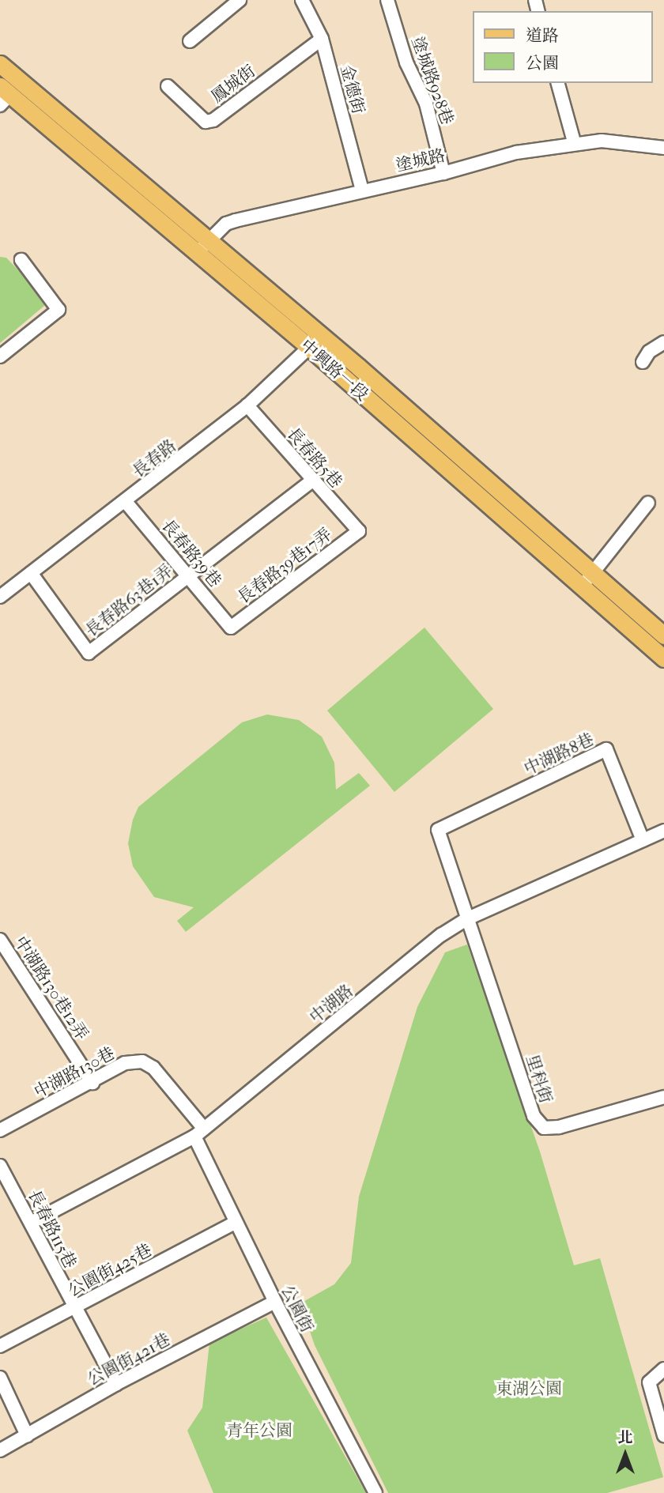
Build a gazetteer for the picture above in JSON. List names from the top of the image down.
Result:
{
  "streets": {
    "main road": ["中興路一段"],
    "street": [
      "塗城路928巷",
      "鳳城街",
      "金德街",
      "塗城路",
      "長春路5巷",
      "長春路",
      "長春路39巷",
      "長春路39巷17弄",
      "長春路63巷1弄",
      "中湖路8巷",
      "中湖路130巷12弄",
      "中湖路",
      "中湖路130巷",
      "里科街",
      "長春路115巷",
      "公園街425巷",
      "公園街",
      "公園街421巷"
    ]
  },
  "crossings": [
    ["塗城路928巷", "塗城路"],
    ["鳳城街", "金德街"],
    ["金德街", "塗城路"],
    ["塗城路", "中興路一段"],
    ["中興路一段", "長春路"],
    ["長春路5巷", "長春路"],
    ["長春路5巷", "長春路39巷17弄"],
    ["長春路5巷", "長春路63巷1弄"],
    ["長春路", "長春路39巷"],
    ["長春路", "長春路63巷1弄"],
    ["長春路39巷", "長春路39巷17弄"],
    ["長春路39巷", "長春路63巷1弄"],
    ["中湖路8巷", "中湖路"],
    ["中湖路8巷", "里科街"],
    ["中湖路130巷12弄", "中湖路130巷"],
    ["中湖路", "中湖路130巷"],
    ["中湖路", "里科街"],
    ["中湖路", "長春路115巷"],
    ["中湖路", "公園街"],
    ["中湖路130巷", "公園街"],
    ["長春路115巷", "公園街425巷"],
    ["長春路115巷", "公園街421巷"],
    ["公園街425巷", "公園街"],
    ["公園街", "公園街421巷"]
  ],
  "parks": ["東湖公園", "青年公園"],
  "legend": ["道路", "公園"],
  "north": "top"
}
